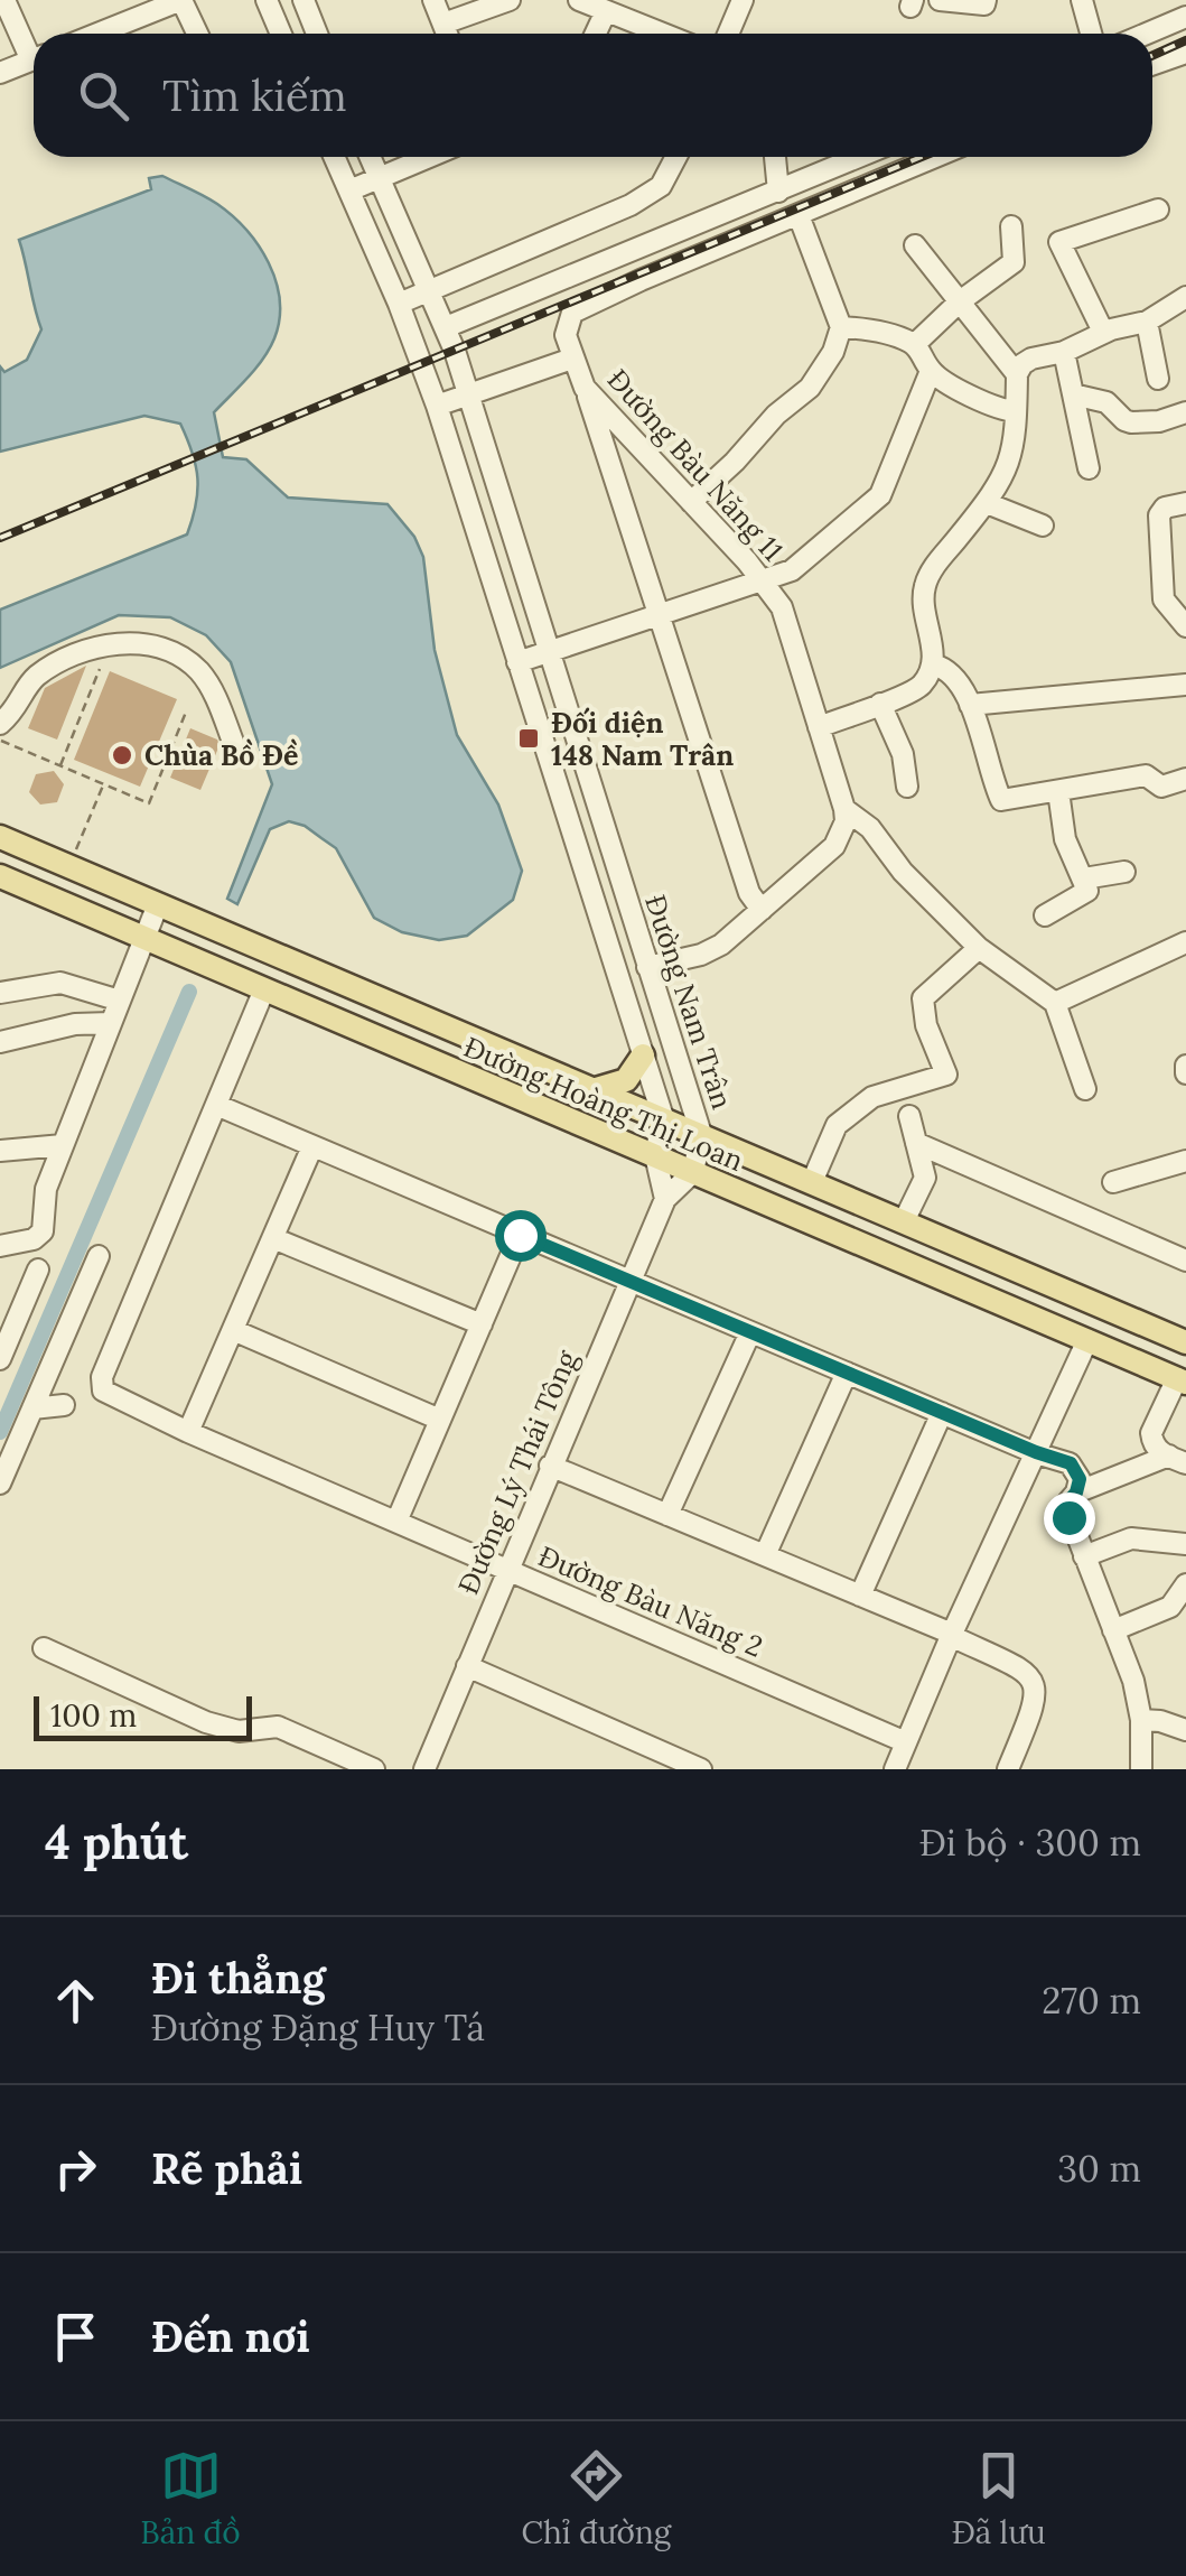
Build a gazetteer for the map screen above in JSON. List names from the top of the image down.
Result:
{
  "streets": {
    "main road": ["Đường Hoàng Thị Loan"],
    "street": [
      "Đường Bàu Năng 11",
      "Đường Nam Trân",
      "Đường Lý Thái Tông",
      "Đường Bàu Năng 2"
    ]
  },
  "crossings": [
    ["Đường Bàu Năng 11", "Đường Nam Trân"],
    ["Đường Nam Trân", "Đường Hoàng Thị Loan"],
    ["Đường Lý Thái Tông", "Đường Bàu Năng 2"]
  ],
  "places": {
    "transit": ["Đối diện 148 Nam Trân"],
    "other": ["Chùa Bồ Đề"]
  },
  "scale_bar": "100 m",
  "page": {
    "search": "Tìm kiếm",
    "scale": "100 m",
    "heading": ["4 phút", "Đi bộ · 300 m"],
    "list": [
      ["Đi thẳng", "Đường Đặng Huy Tá", "270 m"],
      ["Rẽ phải", "30 m"],
      "Đến nơi"
    ],
    "nav": ["Bản đồ", "Chỉ đường", "Đã lưu"]
  }
}
